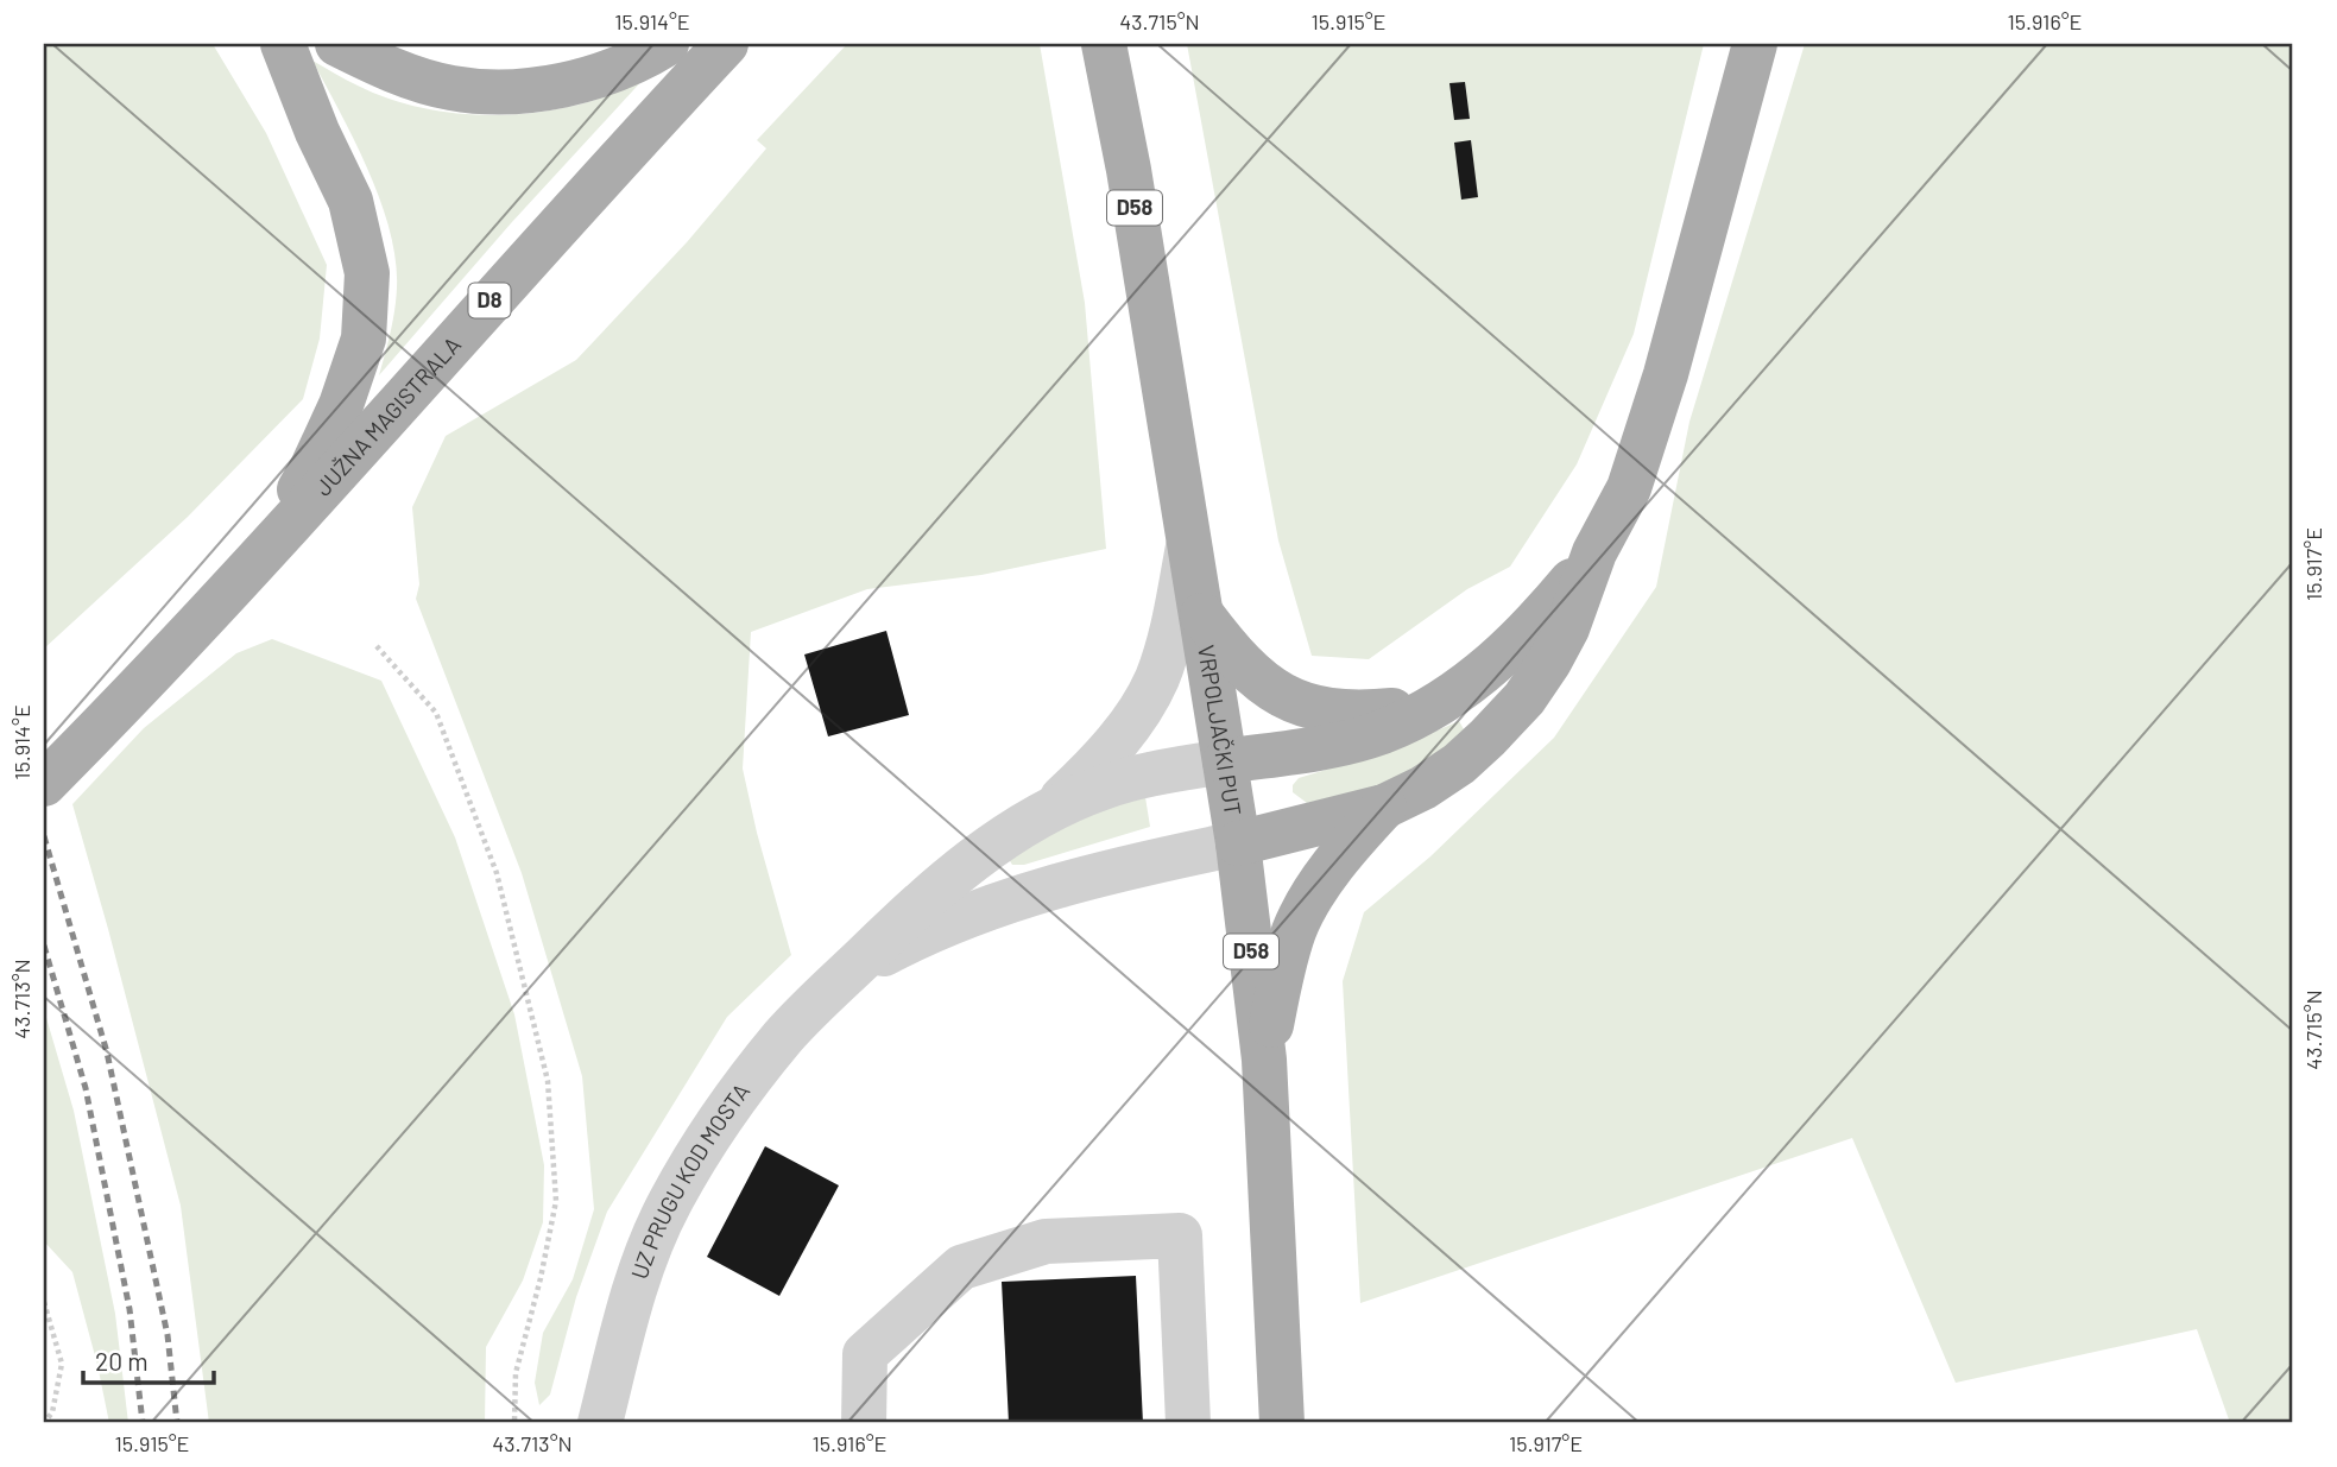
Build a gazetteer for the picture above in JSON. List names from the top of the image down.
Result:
{
  "streets": {
    "main road": [
      "D58",
      "D8",
      "JUŽNA MAGISTRALA",
      "VRPOLJAČKI PUT"
    ],
    "street": ["UZ PRUGU KOD MOSTA"]
  },
  "scale_bar": "20 m",
  "coordinates": [
    "15.914°E",
    "43.715°N",
    "15.915°E",
    "15.916°E",
    "15.917°E",
    "43.713°N"
  ]
}
